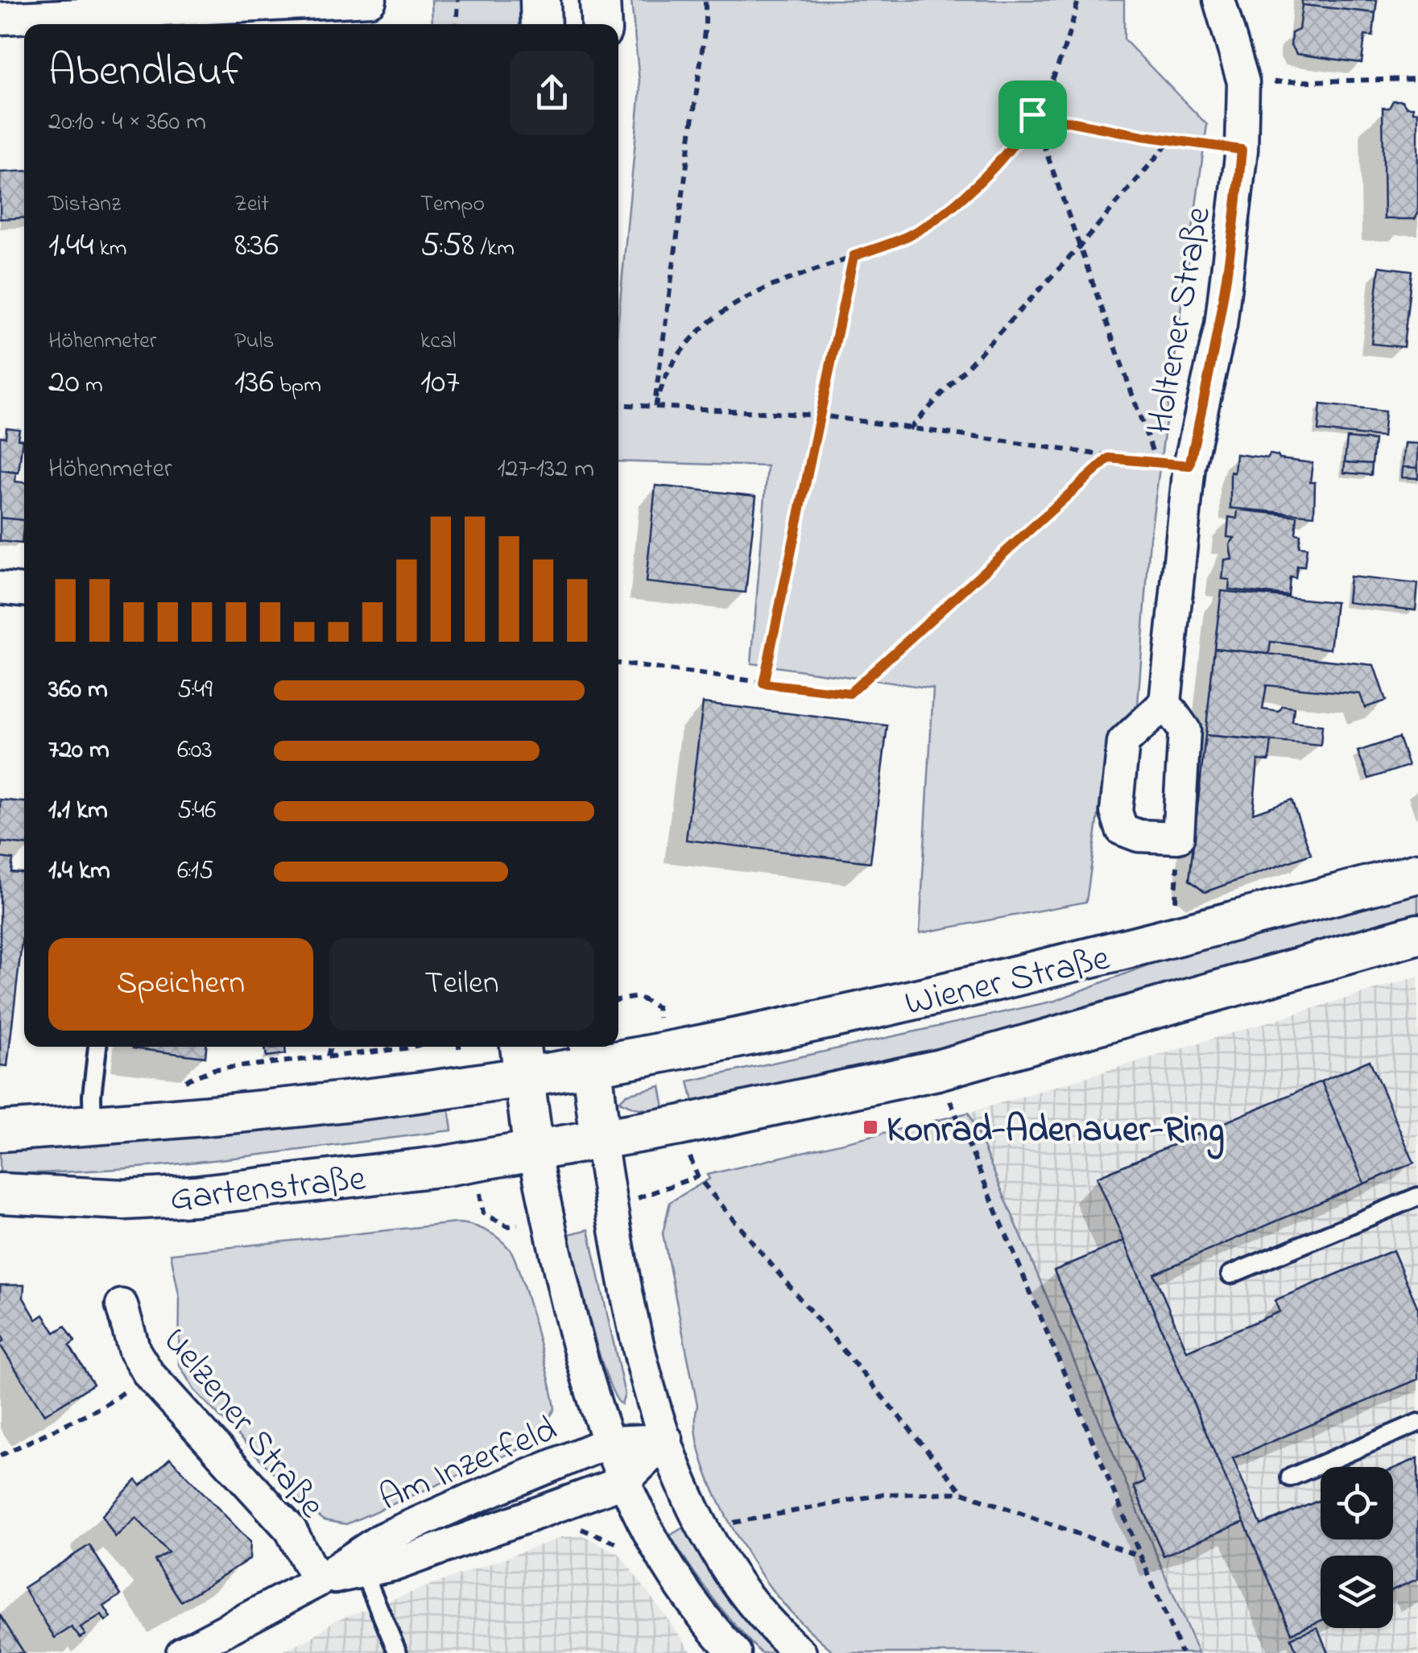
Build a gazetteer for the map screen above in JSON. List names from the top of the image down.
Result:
{
  "streets": {
    "street": [
      "Holtener Straße",
      "Wiener Straße",
      "Gartenstraße",
      "Uelzener Straße",
      "Am Inzerfeld"
    ]
  },
  "crossings": [
    ["Wiener Straße", "Gartenstraße"],
    ["Uelzener Straße", "Am Inzerfeld"]
  ],
  "places": {
    "transit": ["Konrad-Adenauer-Ring"]
  },
  "page": {
    "heading": ["Abendlauf", "20:10 · 4 × 360 m"],
    "stats": [
      ["Distanz", "1.44 km"],
      ["Zeit", "8:36"],
      ["Tempo", "5:58 /km"],
      ["Höhenmeter", "20 m"],
      ["Puls", "136 bpm"],
      ["kcal", "107"]
    ],
    "chart": ["Höhenmeter", "127–132 m"],
    "list": [
      {
        "name": "360 m",
        "note": "5:49"
      },
      {
        "name": "720 m",
        "note": "6:03"
      },
      {
        "name": "1.1 km",
        "note": "5:46"
      },
      {
        "name": "1.4 km",
        "note": "6:15"
      }
    ],
    "buttons": ["Speichern", "Teilen"]
  }
}
